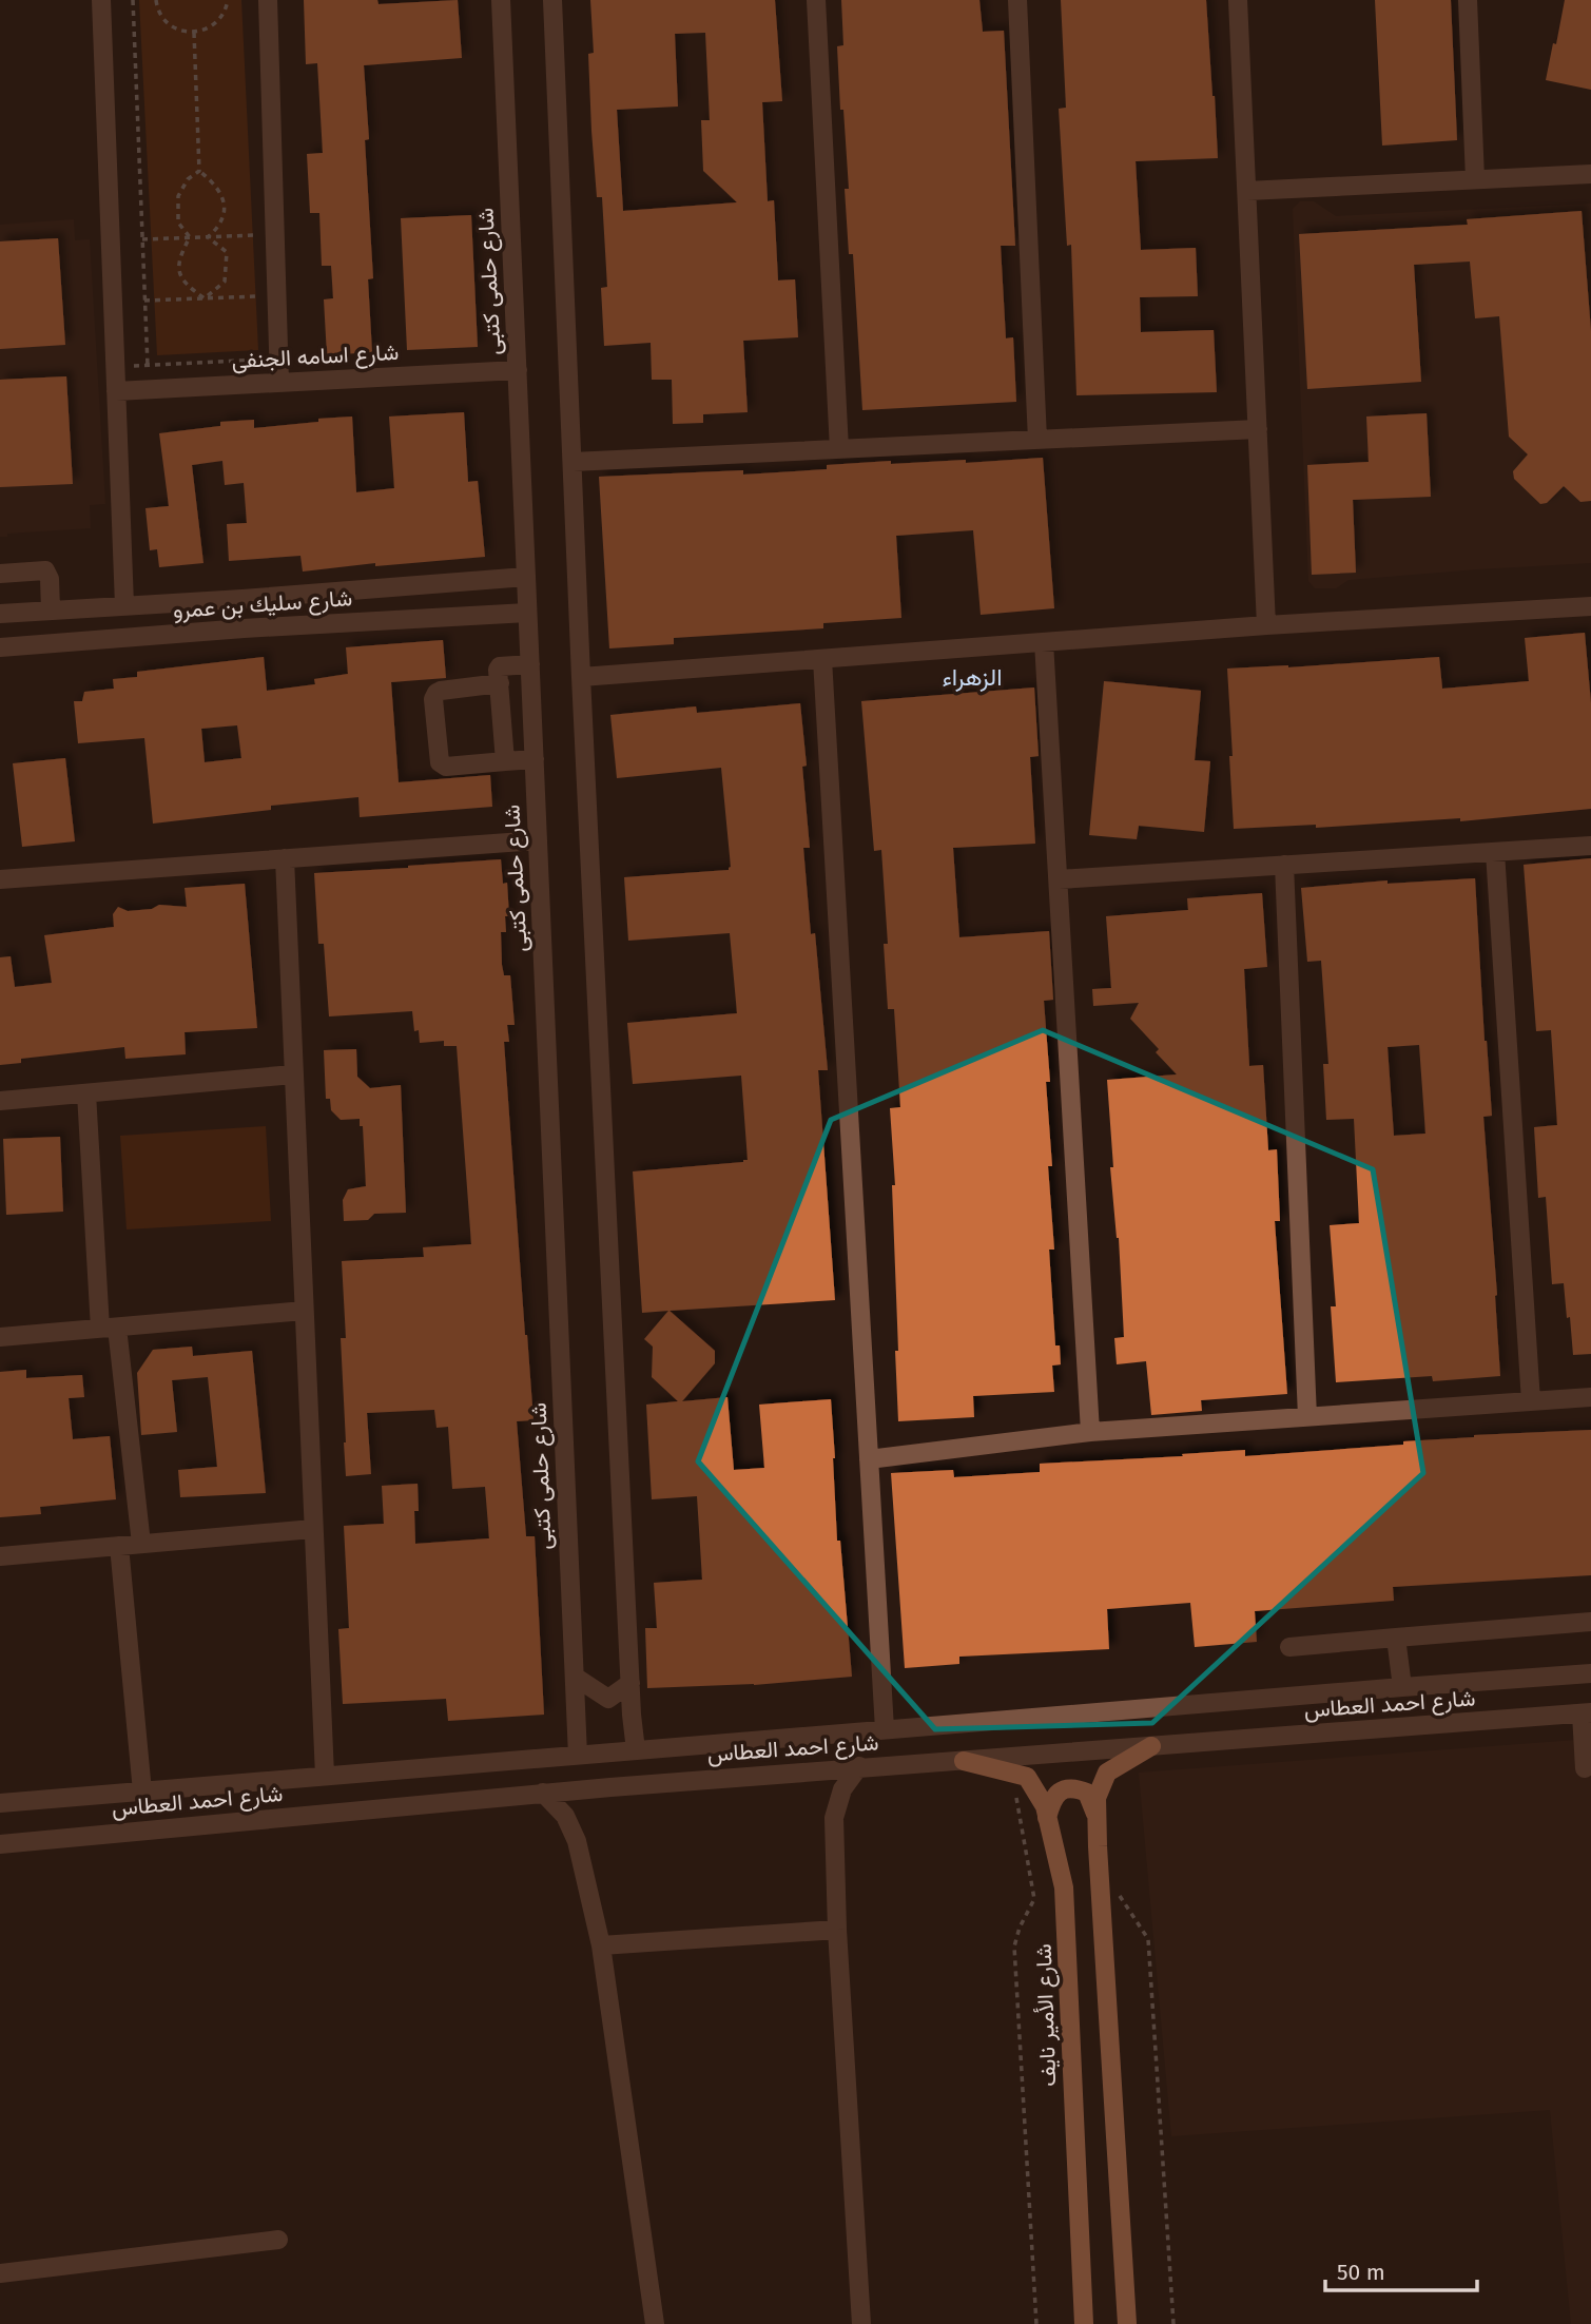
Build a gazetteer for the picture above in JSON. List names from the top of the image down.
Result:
{
  "streets": {
    "main road": ["شارع الأمير نايف"],
    "street": [
      "شارع حلمى كتبى",
      "شارع اسامه الجنفى",
      "شارع سليك بن عمرو",
      "شارع احمد العطاس"
    ]
  },
  "crossings": [
    ["شارع حلمى كتبى", "شارع اسامه الجنفى"],
    ["شارع حلمى كتبى", "شارع سليك بن عمرو"],
    ["شارع حلمى كتبى", "شارع احمد العطاس"],
    ["شارع احمد العطاس", "شارع الأمير نايف"]
  ],
  "districts": ["الزهراء"],
  "scale_bar": "50 m"
}
